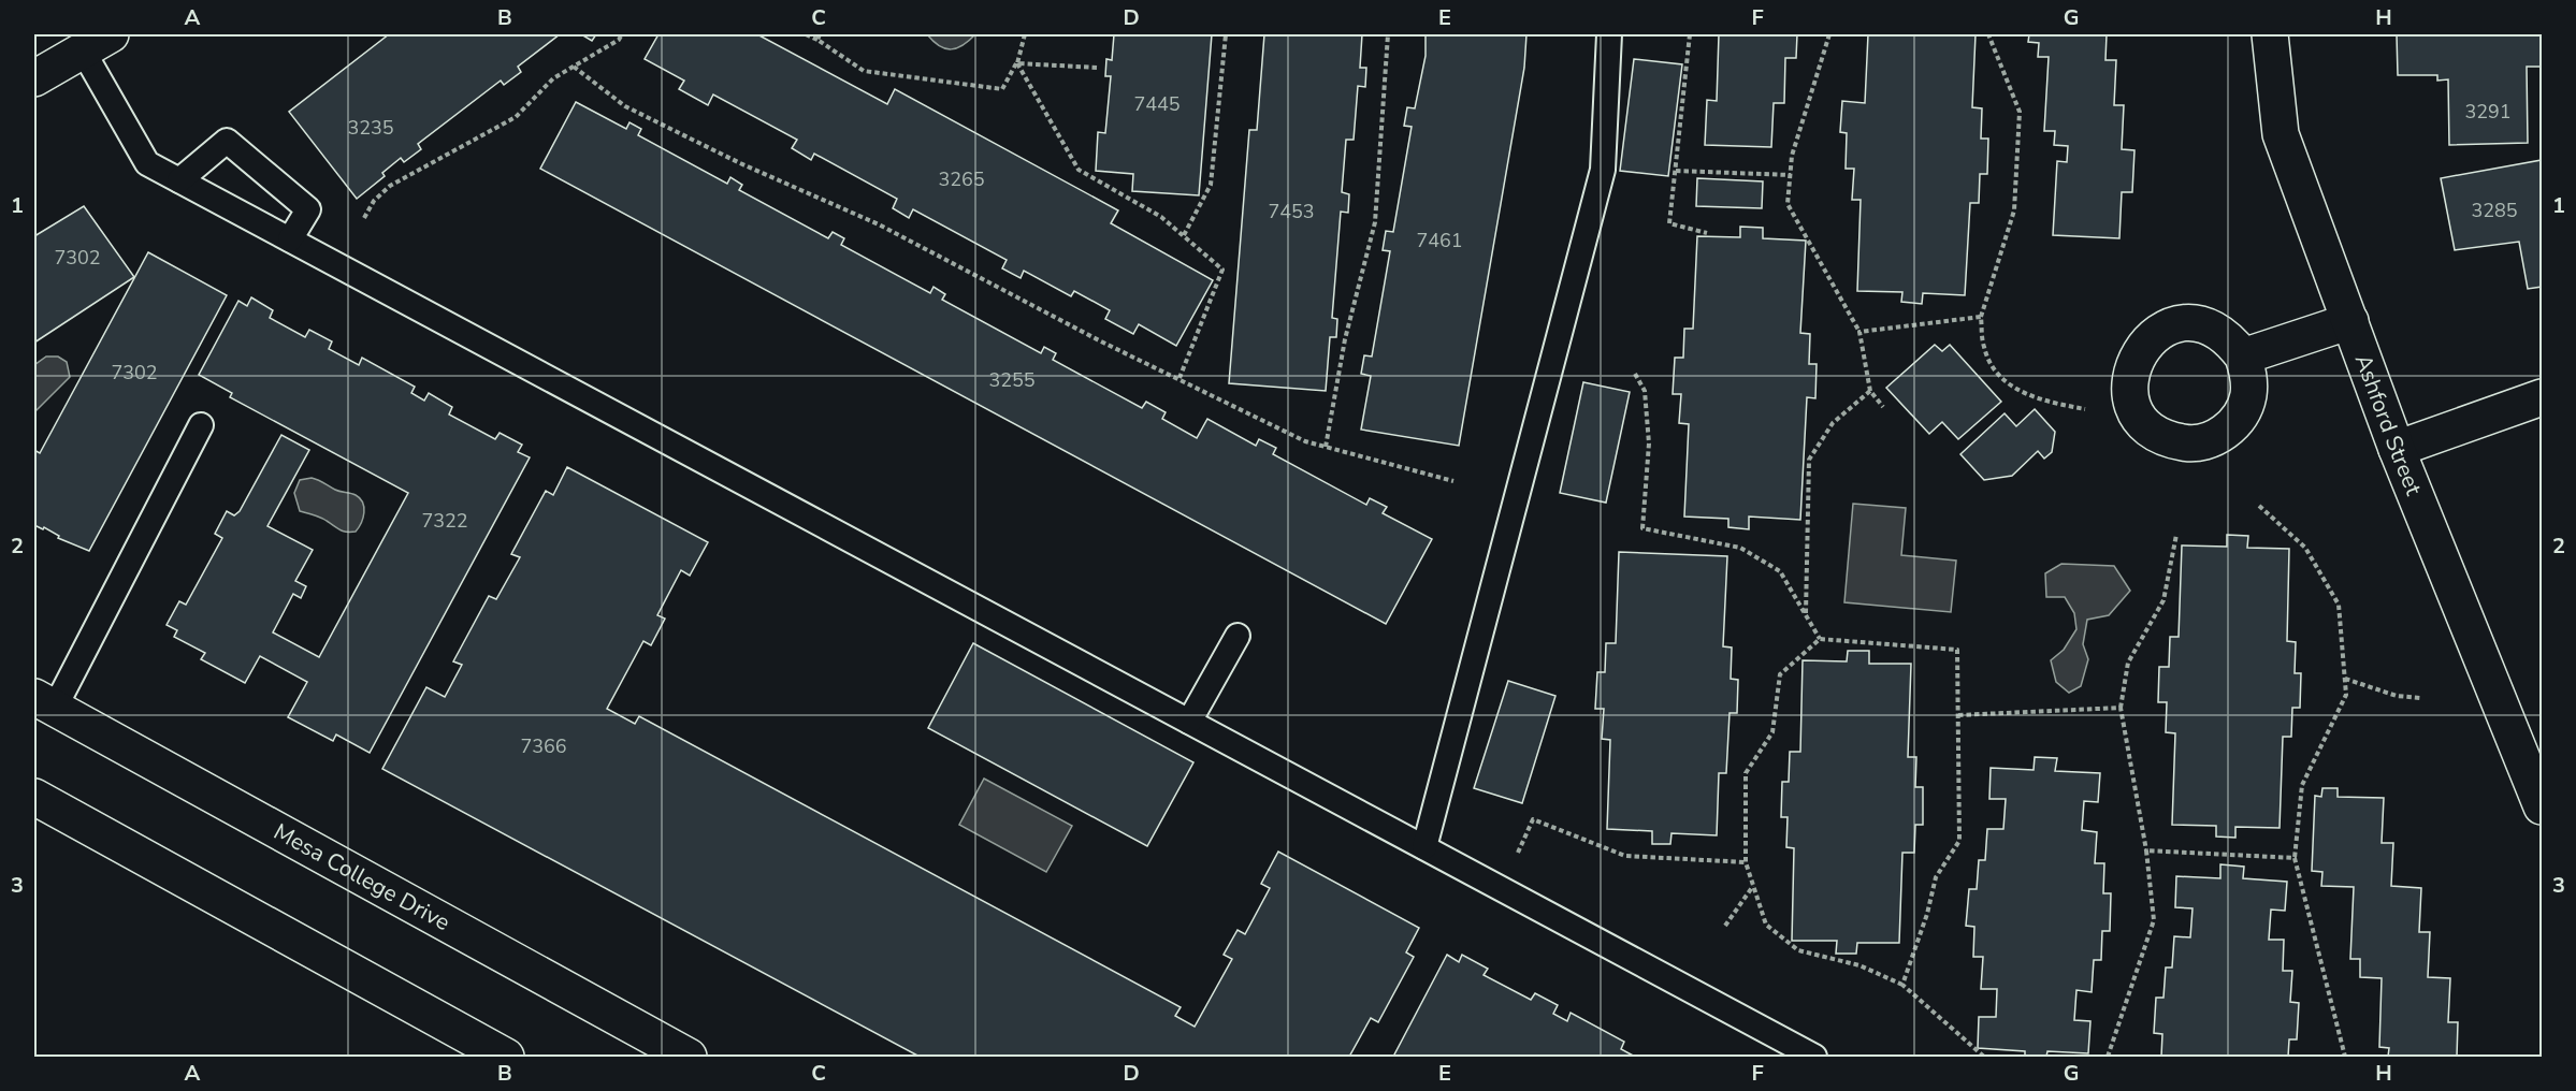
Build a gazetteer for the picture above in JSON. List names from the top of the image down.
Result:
{
  "streets": {
    "street": ["Ashford Street", "Mesa College Drive"]
  },
  "house_numbers": [
    "7445",
    "3291",
    "3235",
    "3265",
    "3285",
    "7453",
    "7461",
    "7302",
    "7302",
    "3255",
    "7322",
    "7366"
  ],
  "grid": {
    "columns": [
      "A",
      "B",
      "C",
      "D",
      "E",
      "F",
      "G",
      "H"
    ],
    "rows": ["1", "2", "3"]
  }
}
